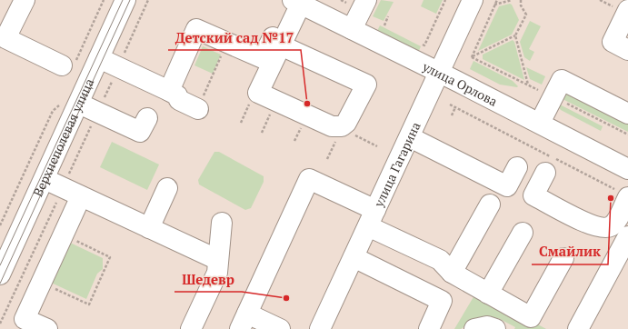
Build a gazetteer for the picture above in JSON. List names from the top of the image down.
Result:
{
  "streets": {
    "street": ["улица Орлова", "Верхнеполевая улица", "улица Гагарина"]
  },
  "crossings": [
    ["улица Орлова", "улица Гагарина"]
  ],
  "places": ["Детский сад №17", "Смайлик", "Шедевр"]
}
